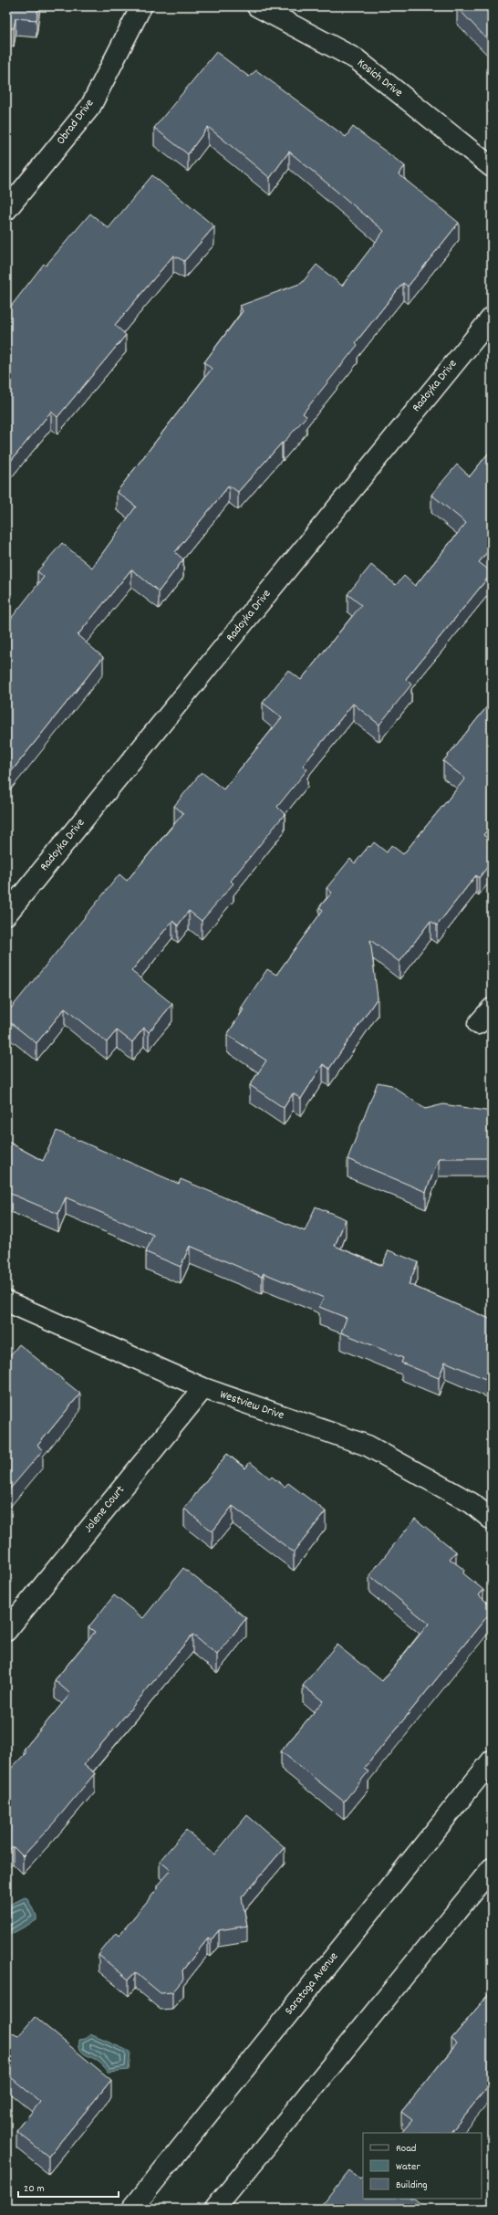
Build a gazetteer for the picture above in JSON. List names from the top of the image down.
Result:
{
  "streets": {
    "main road": [
      "Kosich Drive",
      "Obrad Drive",
      "Radoyka Drive",
      "Westview Drive",
      "Jolene Court",
      "Saratoga Avenue"
    ]
  },
  "crossings": [
    ["Westview Drive", "Jolene Court"]
  ],
  "legend": ["Road", "Water", "Building"],
  "scale_bar": "20 m"
}
